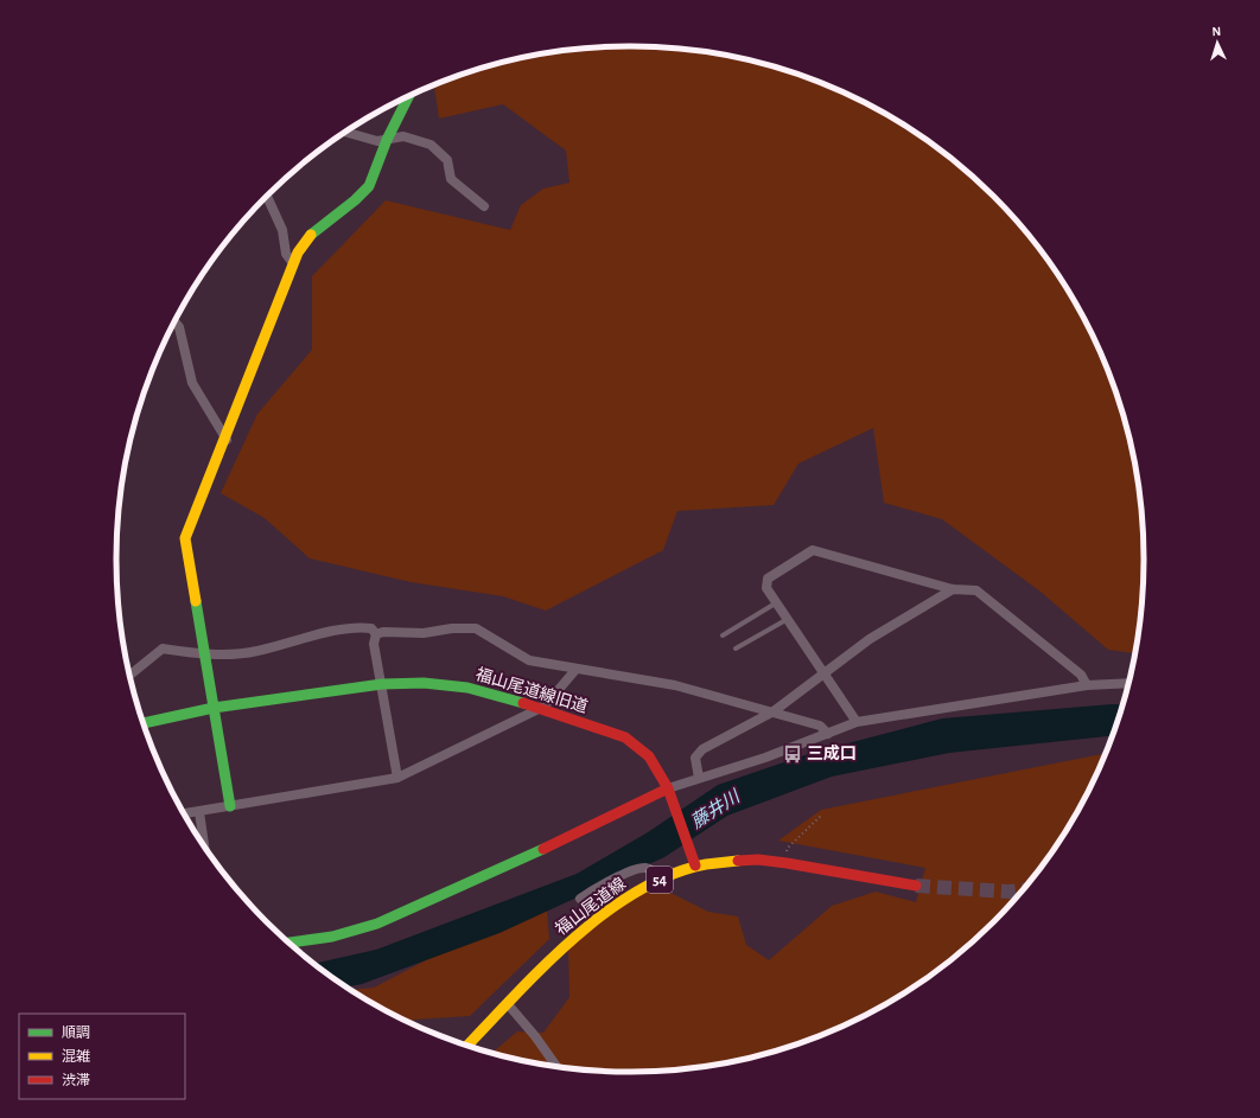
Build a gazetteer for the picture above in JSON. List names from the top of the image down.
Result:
{
  "streets": {
    "street": ["福山尾道線旧道", "54", "福山尾道線"]
  },
  "crossings": [
    ["福山尾道線旧道", "福山尾道線"]
  ],
  "water": ["藤井川"],
  "places": {
    "bus stop": ["三成口"]
  },
  "legend": ["順調", "混雑", "渋滞"],
  "north": "top"
}
